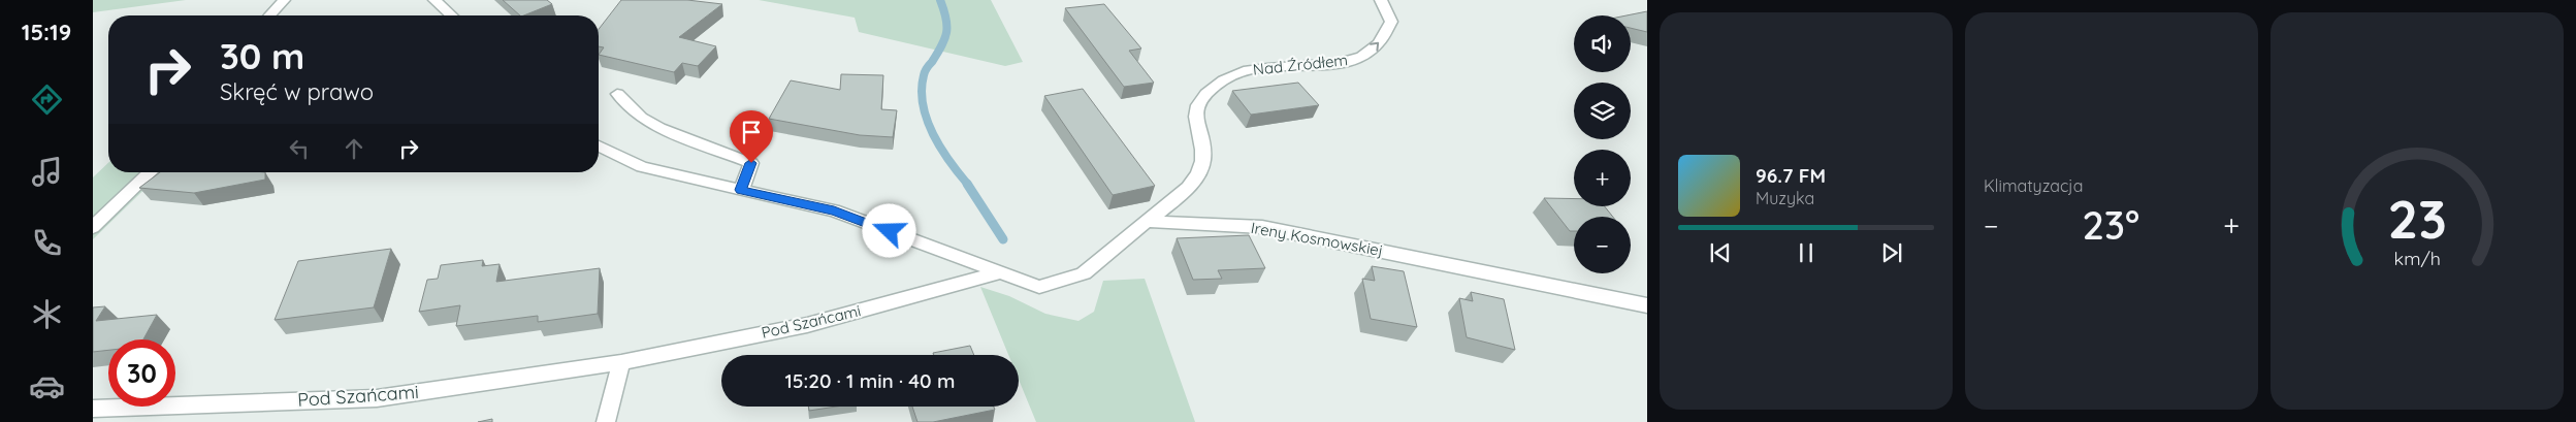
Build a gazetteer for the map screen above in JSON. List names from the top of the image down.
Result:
{
  "streets": {
    "street": ["Nad Źródłem", "Ireny Kosmowskiej", "Pod Szańcami"]
  },
  "crossings": [
    ["Nad Źródłem", "Ireny Kosmowskiej"]
  ],
  "one_way": ["Nad Źródłem"],
  "page": {
    "tabs": "15:19",
    "tile": "Klimatyzacja",
    "map_buttons": ["+", "−"],
    "turn": ["30 m", "Skręć w prawo"],
    "song": ["96.7 FM", "Muzyka"],
    "heat": ["−", "23°", "+"],
    "limit": "30",
    "trip": "15:20 · 1 min · 40 m",
    "gauge": ["23", "km/h"]
  }
}
